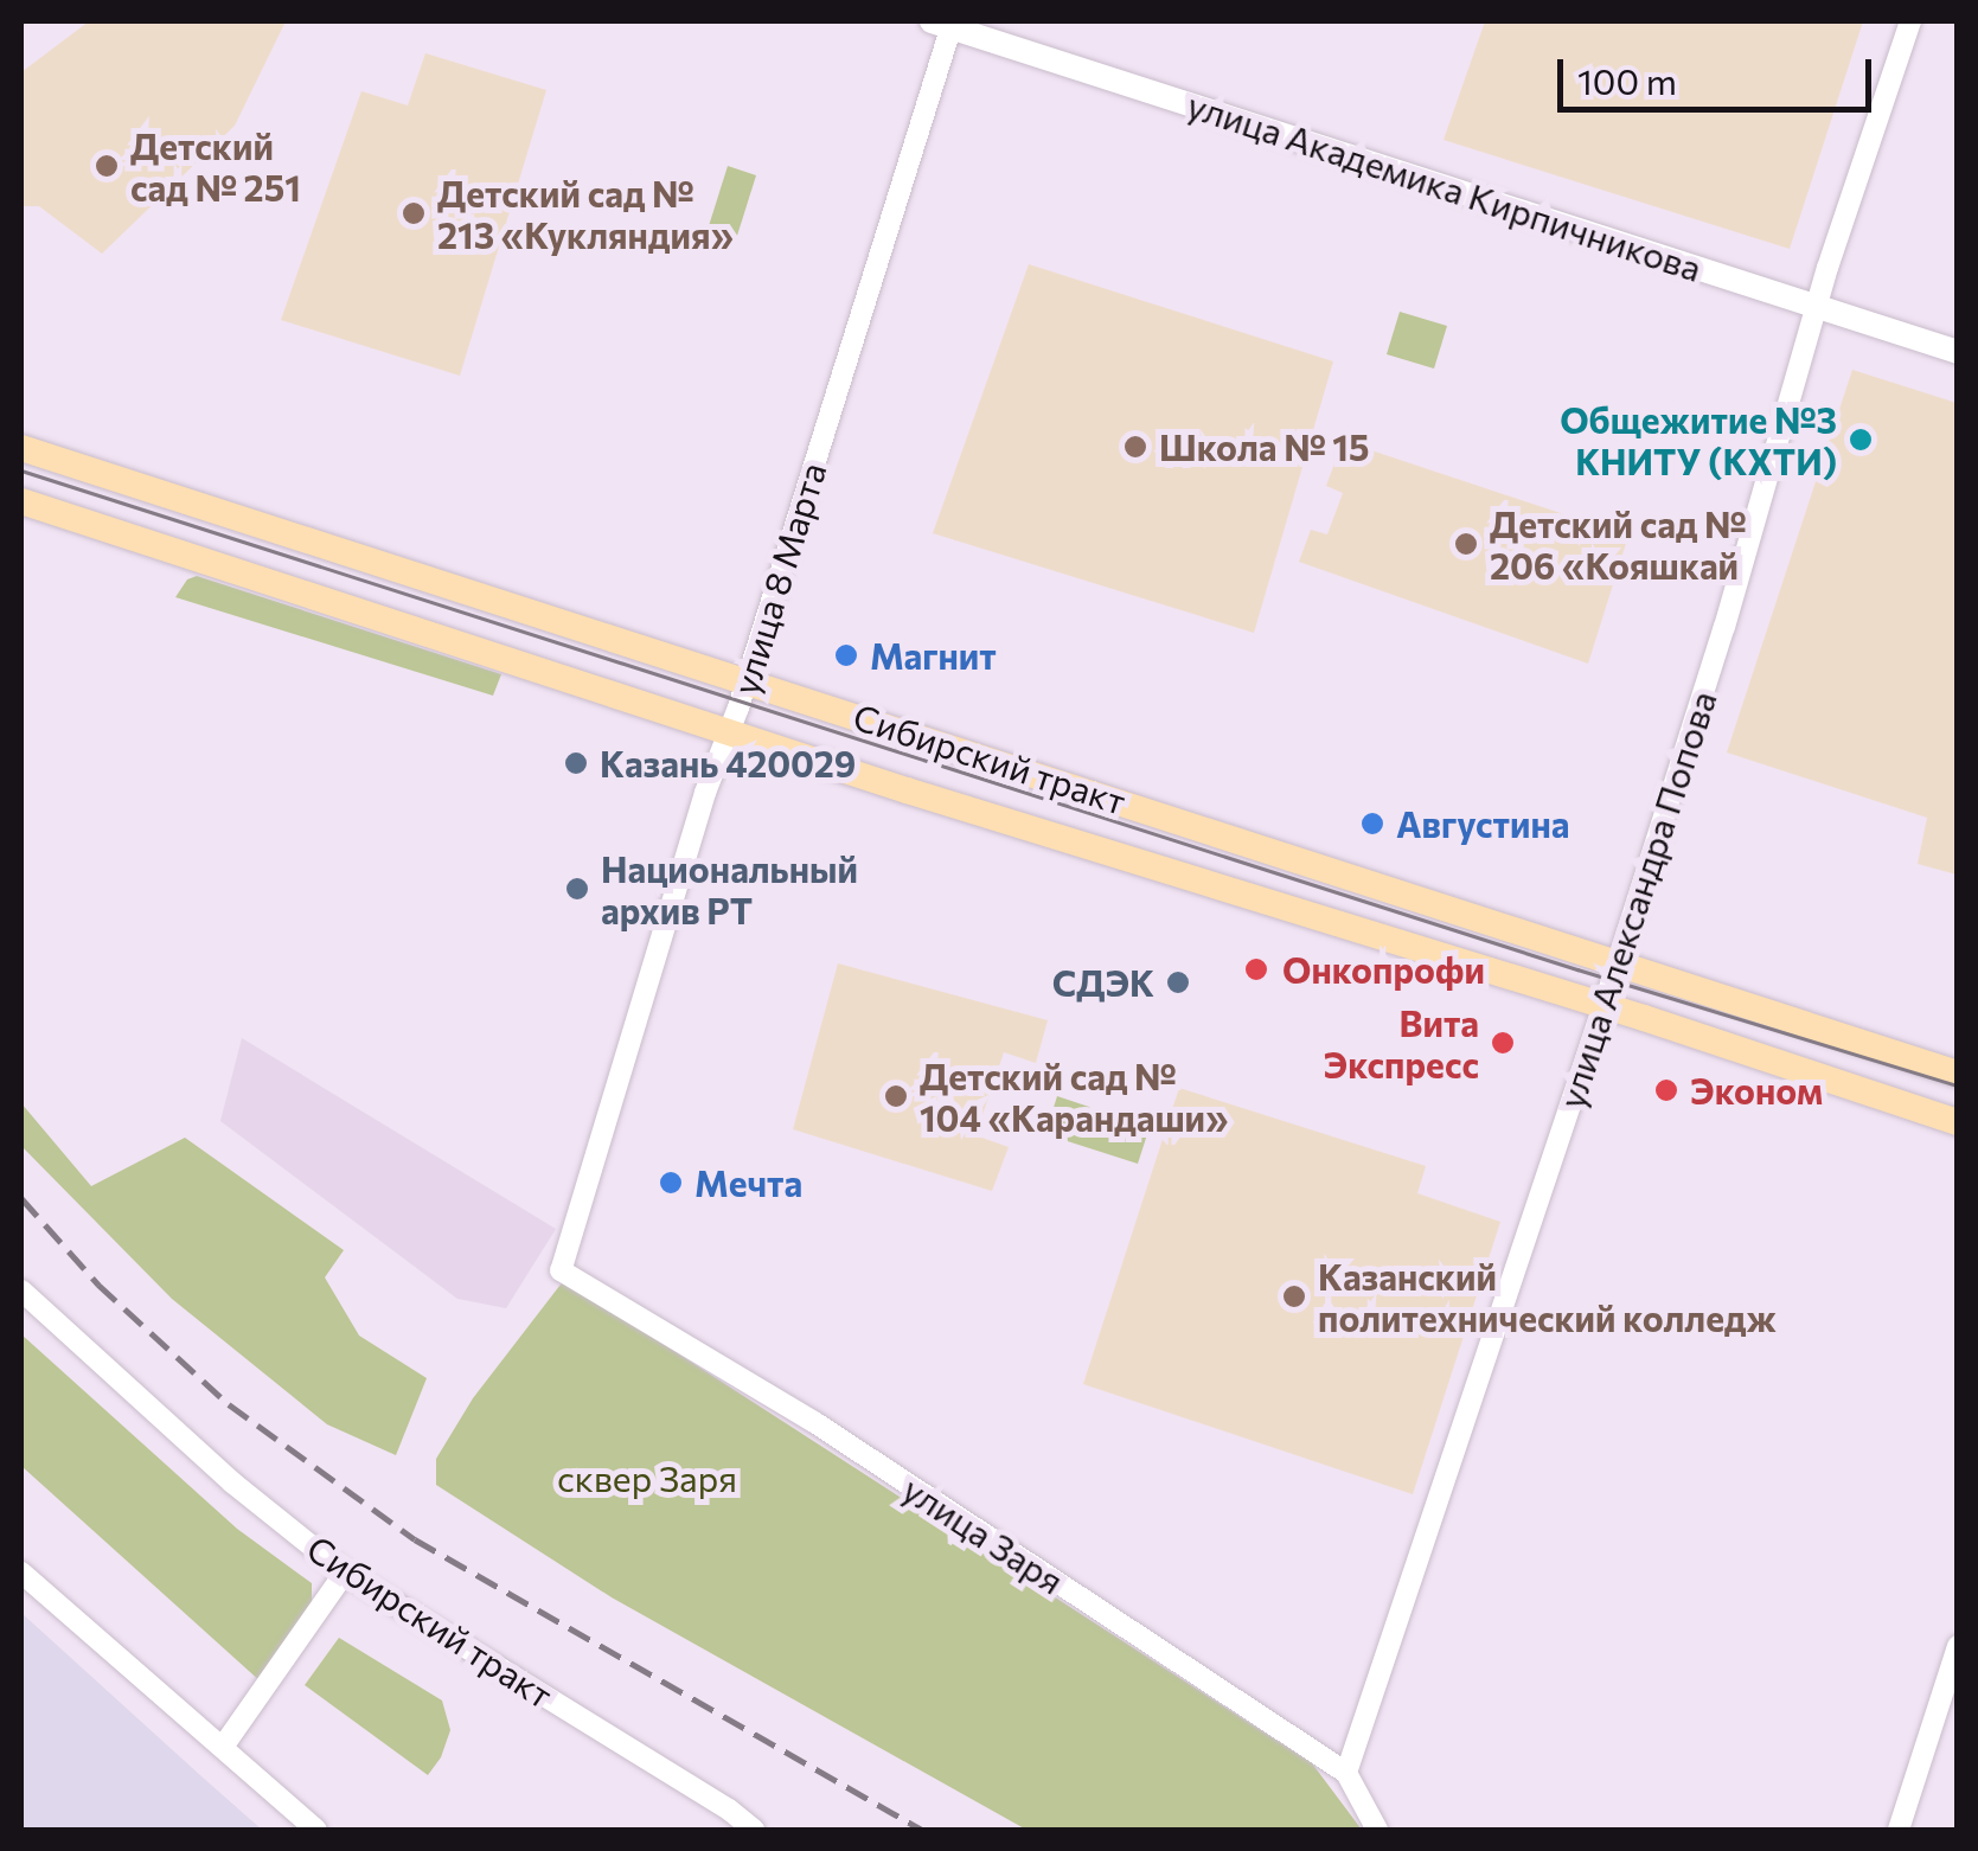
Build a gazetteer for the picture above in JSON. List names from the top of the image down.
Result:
{
  "streets": {
    "main road": ["Сибирский тракт"],
    "street": [
      "улица Академика Кирпичникова",
      "улица 8 Марта",
      "улица Александра Попова",
      "улица Заря"
    ]
  },
  "crossings": [
    ["улица Академика Кирпичникова", "улица 8 Марта"],
    ["улица Академика Кирпичникова", "улица Александра Попова"],
    ["улица 8 Марта", "Сибирский тракт"],
    ["улица 8 Марта", "улица Заря"],
    ["Сибирский тракт", "улица Александра Попова"],
    ["улица Александра Попова", "улица Заря"]
  ],
  "parks": ["сквер Заря"],
  "places": [
    "Детский сад № 251",
    "Детский сад № 213 «Кукляндия»",
    "Общежитие №3 КНИТУ (КХТИ)",
    "Школа № 15",
    "Детский сад № 206 «Кояшкай",
    "Магнит",
    "Казань 420029",
    "Августина",
    "Национальный архив РТ",
    "Онкопрофи",
    "СДЭК",
    "Вита Экспресс",
    "Эконом",
    "Детский сад № 104 «Карандаши»",
    "Мечта",
    "Казанский политехнический колледж"
  ],
  "scale_bar": "100 m"
}
